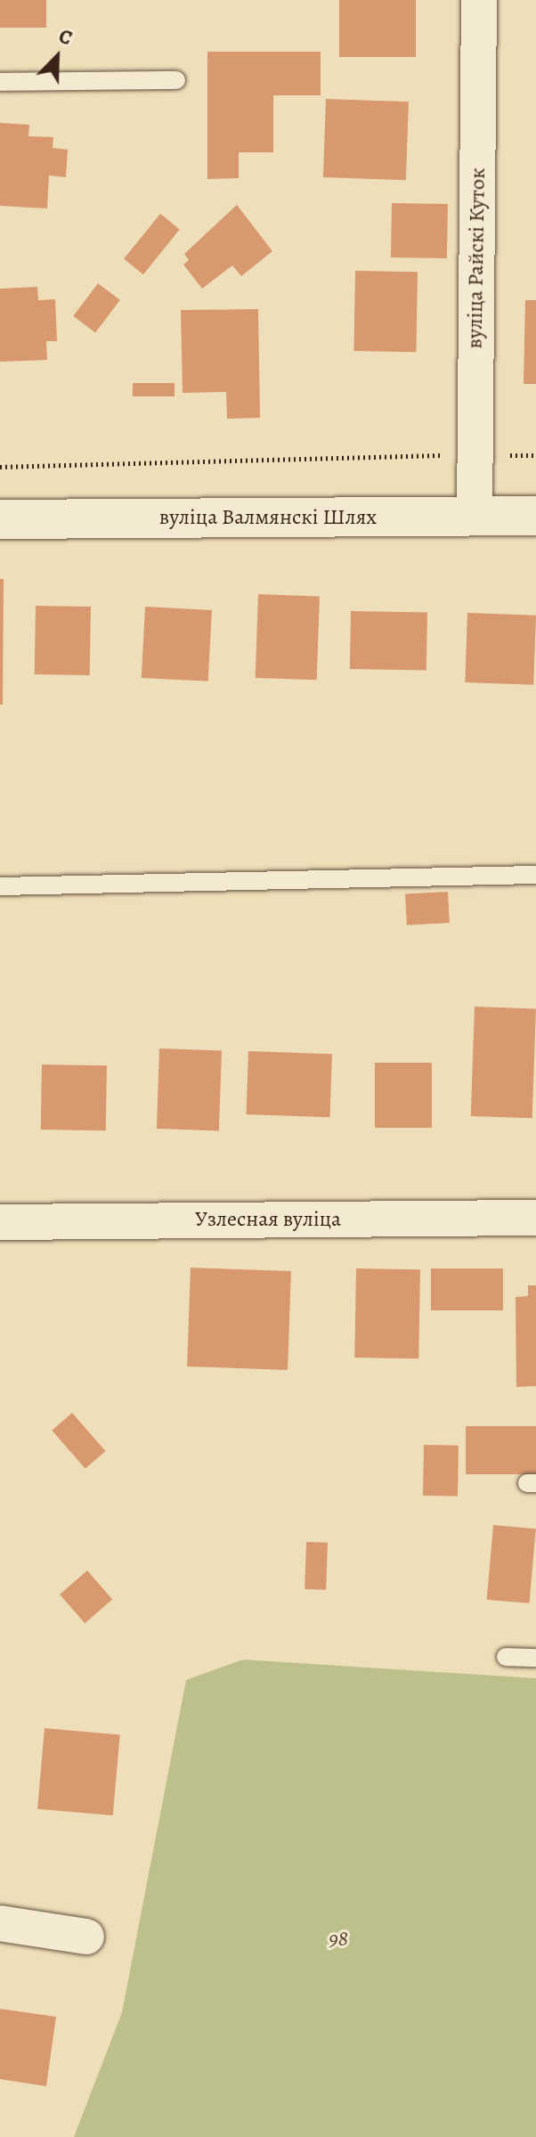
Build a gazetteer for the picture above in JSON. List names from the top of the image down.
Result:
{
  "streets": {
    "street": ["вуліца Райскі Куток", "вуліца Валмянскі Шлях", "Узлесная вуліца"]
  },
  "crossings": [
    ["вуліца Райскі Куток", "вуліца Валмянскі Шлях"]
  ],
  "parks": ["98"],
  "north": "top right"
}
